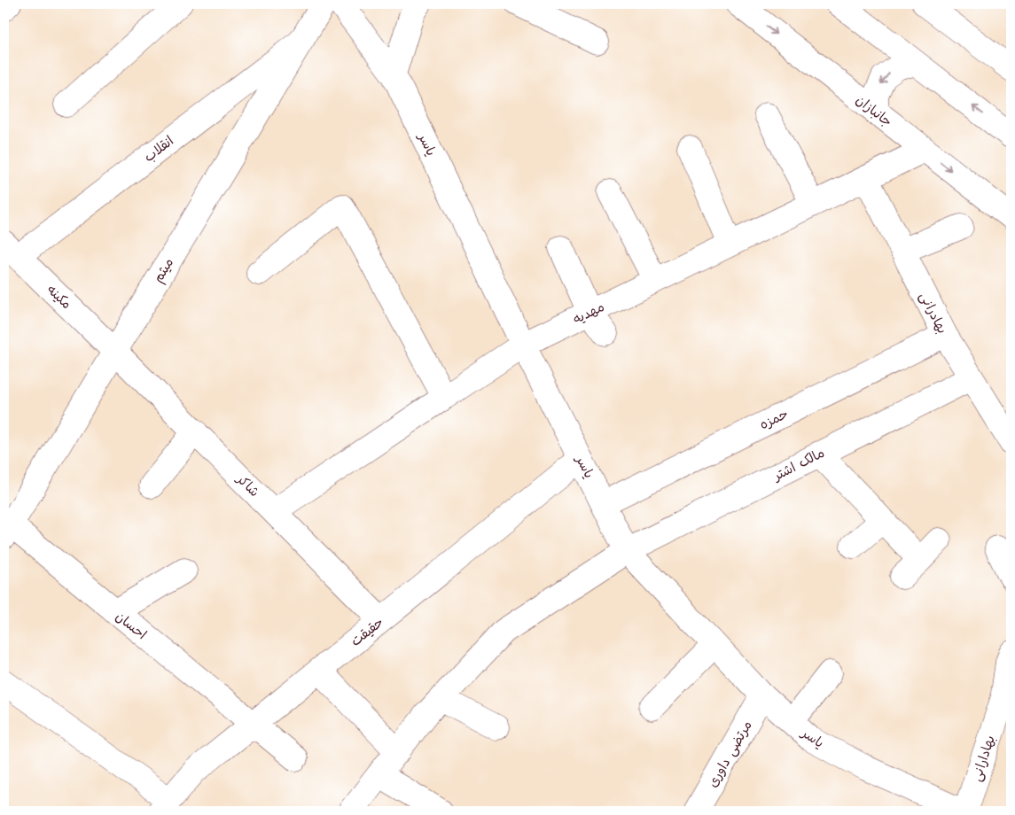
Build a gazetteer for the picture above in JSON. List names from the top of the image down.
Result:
{
  "streets": {
    "street": [
      "جانبازان",
      "یاسر",
      "انقلاب",
      "میثم",
      "مکینه",
      "مهدیه",
      "بهادرانی",
      "حمزه",
      "مالک اشتر",
      "شاکر",
      "احسان",
      "حقیقت",
      "مرتضی داوری",
      "بهادارانی"
    ]
  },
  "crossings": [
    ["جانبازان", "مهدیه"],
    ["یاسر", "مهدیه"],
    ["یاسر", "حمزه"],
    ["یاسر", "مالک اشتر"],
    ["یاسر", "حقیقت"],
    ["یاسر", "مرتضی داوری"],
    ["یاسر", "بهادارانی"],
    ["انقلاب", "میثم"],
    ["انقلاب", "مکینه"],
    ["میثم", "مکینه"],
    ["میثم", "شاکر"],
    ["میثم", "احسان"],
    ["مکینه", "شاکر"],
    ["مهدیه", "بهادرانی"],
    ["مهدیه", "شاکر"],
    ["بهادرانی", "حمزه"],
    ["بهادرانی", "مالک اشتر"],
    ["شاکر", "حقیقت"],
    ["احسان", "حقیقت"]
  ]
}
